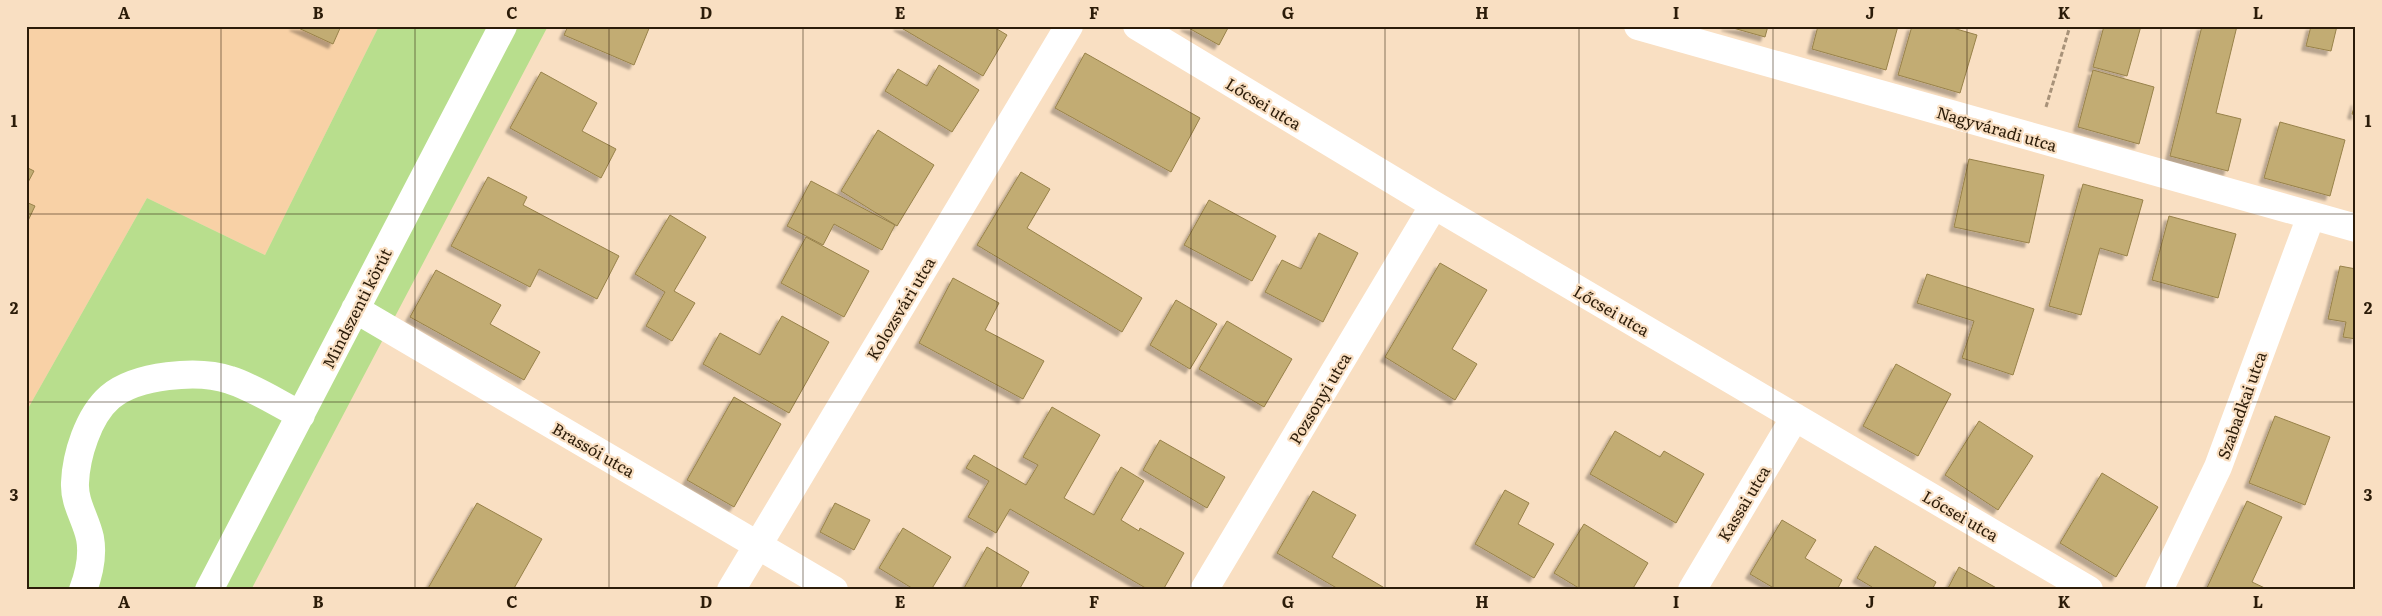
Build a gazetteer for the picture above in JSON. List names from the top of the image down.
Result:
{
  "streets": {
    "street": [
      "Lőcsei utca",
      "Nagyváradi utca",
      "Mindszenti körút",
      "Kolozsvári utca",
      "Pozsonyi utca",
      "Szabadkai utca",
      "Brassói utca",
      "Kassai utca"
    ]
  },
  "crossings": [
    ["Lőcsei utca", "Pozsonyi utca"],
    ["Lőcsei utca", "Kassai utca"],
    ["Nagyváradi utca", "Szabadkai utca"],
    ["Mindszenti körút", "Brassói utca"],
    ["Kolozsvári utca", "Brassói utca"]
  ],
  "grid": {
    "columns": [
      "A",
      "B",
      "C",
      "D",
      "E",
      "F",
      "G",
      "H",
      "I",
      "J",
      "K",
      "L"
    ],
    "rows": ["1", "2", "3"]
  }
}
